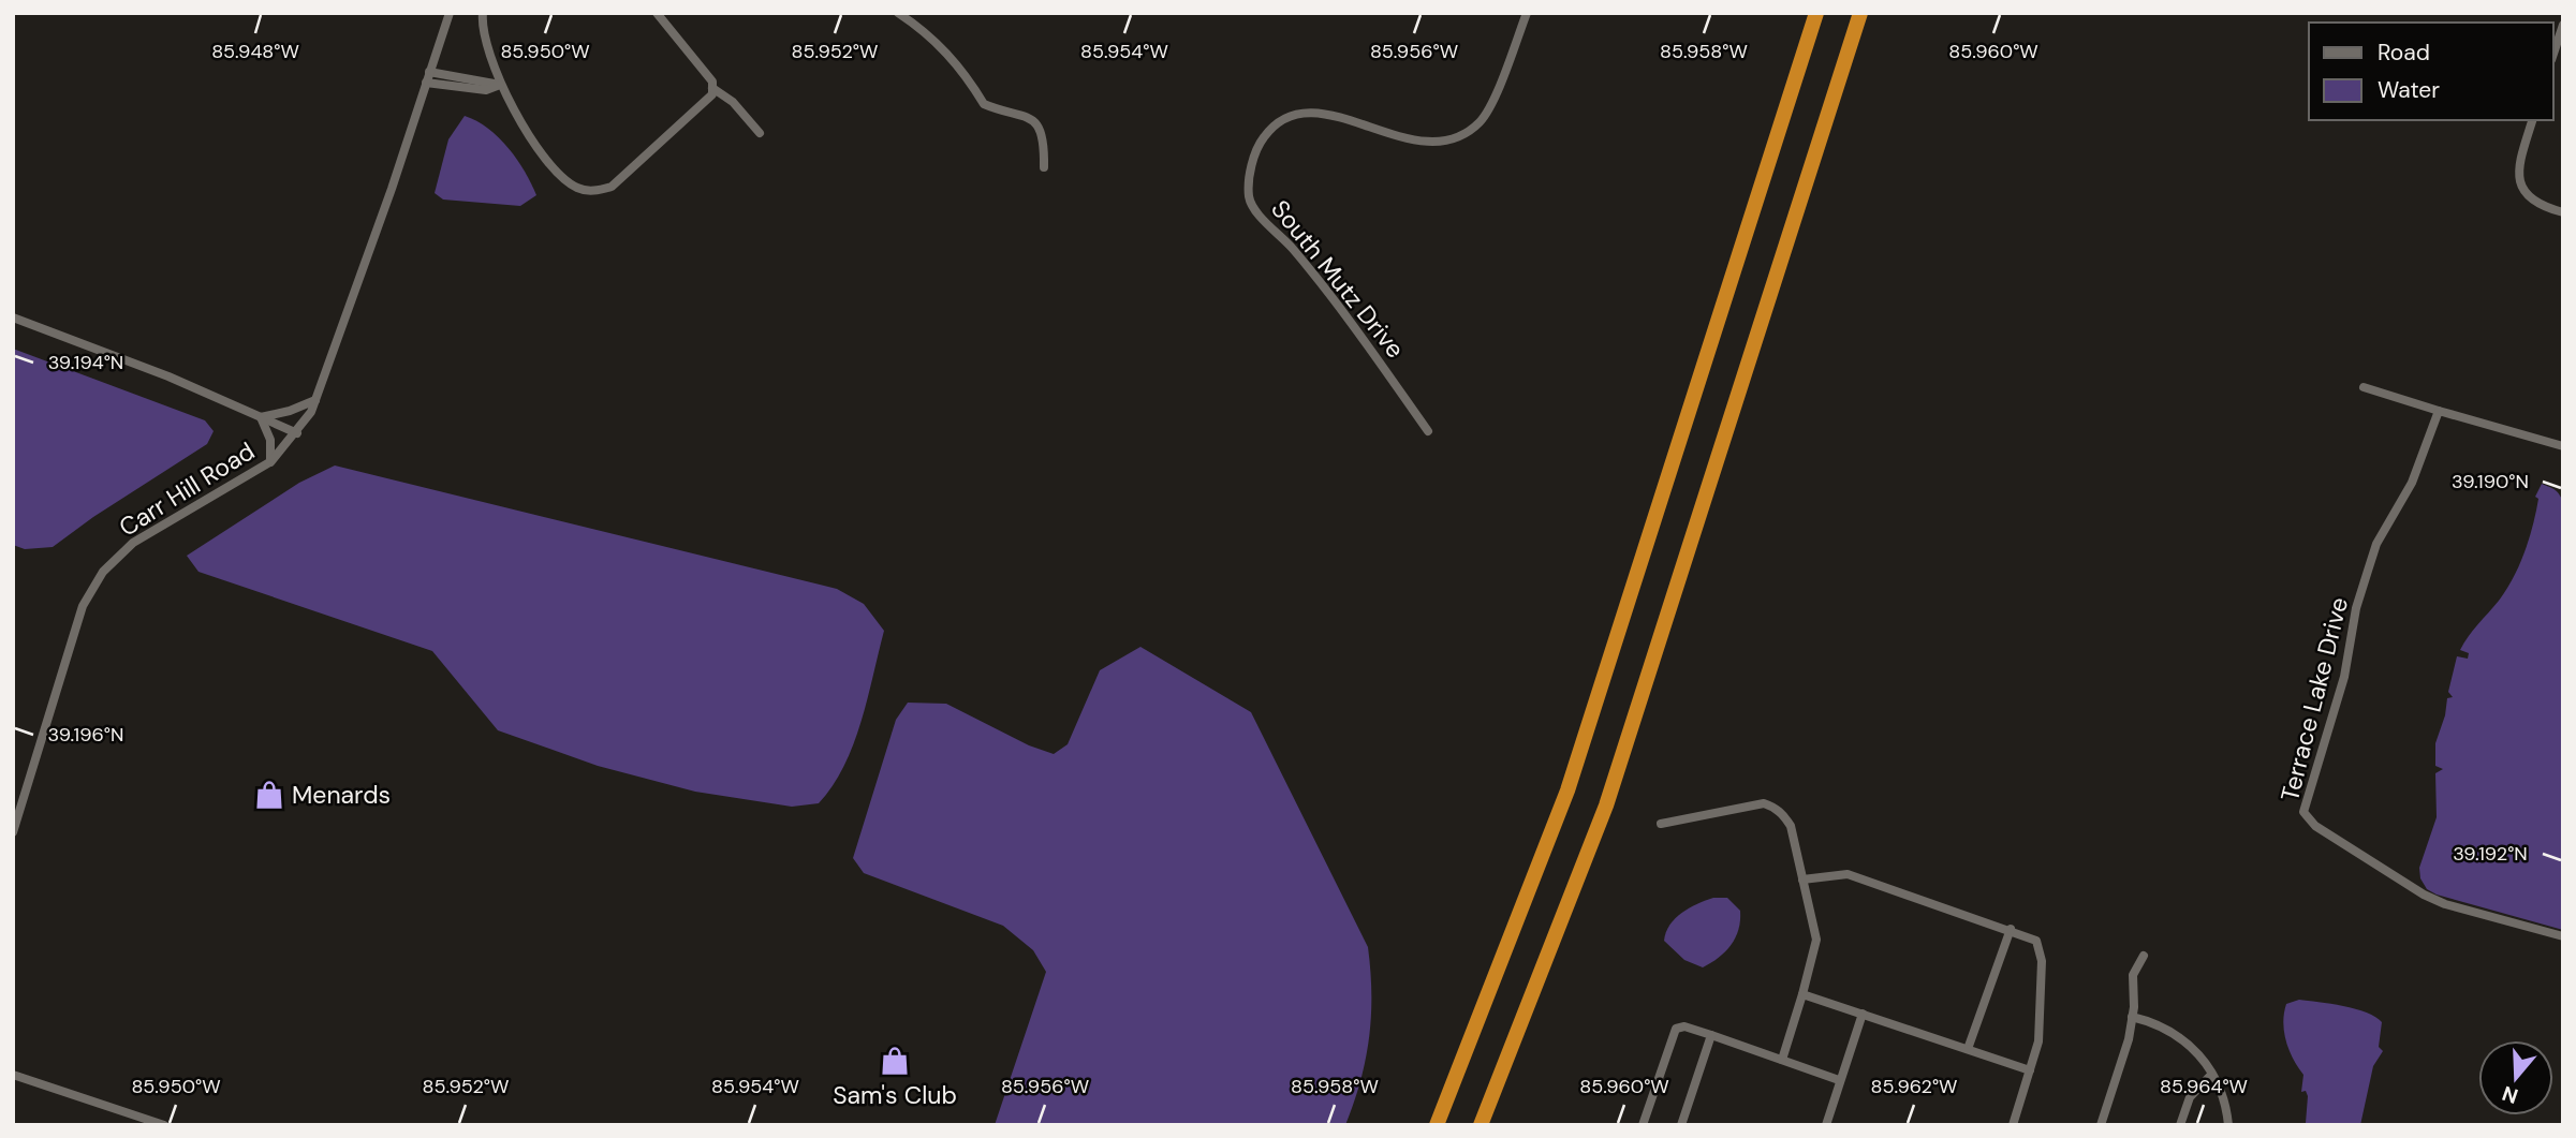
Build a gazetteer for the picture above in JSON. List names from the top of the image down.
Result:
{
  "streets": {
    "street": ["South Mutz Drive", "Carr Hill Road", "Terrace Lake Drive"]
  },
  "places": {
    "shop": ["Menards", "Sam's Club"]
  },
  "legend": ["Road", "Water"],
  "north": "bottom",
  "coordinates": [
    "85.948°W",
    "85.950°W",
    "85.952°W",
    "85.954°W",
    "85.956°W",
    "85.958°W",
    "85.960°W",
    "39.194°N",
    "39.190°N",
    "39.196°N",
    "39.192°N",
    "85.962°W",
    "85.964°W"
  ]
}
